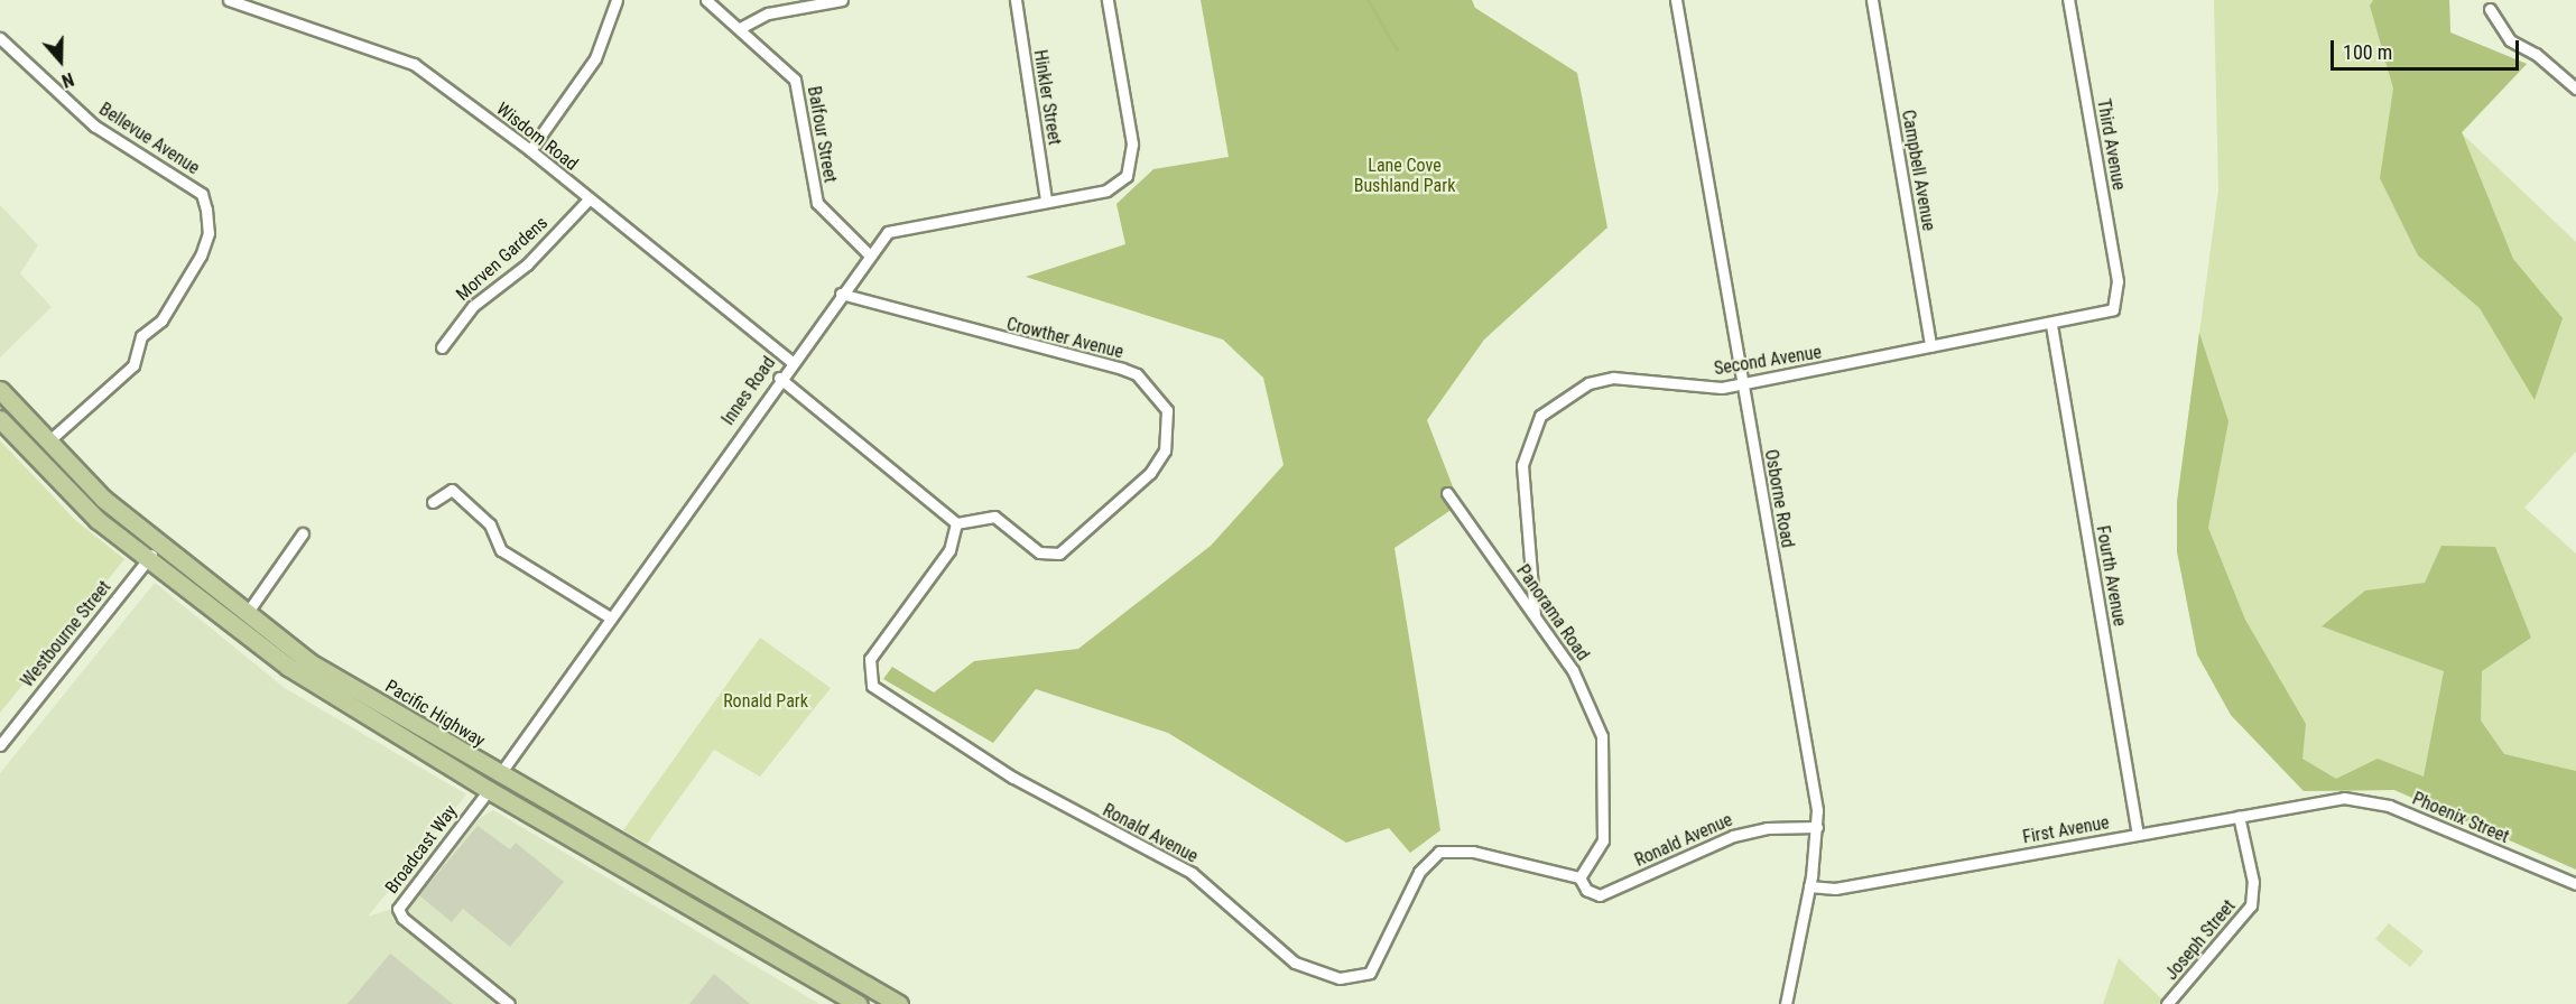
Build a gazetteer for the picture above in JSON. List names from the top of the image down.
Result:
{
  "streets": {
    "main road": ["Pacific Highway"],
    "street": [
      "Hinkler Street",
      "Balfour Street",
      "Wisdom Road",
      "Bellevue Avenue",
      "Third Avenue",
      "Campbell Avenue",
      "Morven Gardens",
      "Crowther Avenue",
      "Second Avenue",
      "Innes Road",
      "Osborne Road",
      "Fourth Avenue",
      "Panorama Road",
      "Westbourne Street",
      "Phoenix Street",
      "First Avenue",
      "Ronald Avenue",
      "Broadcast Way",
      "Joseph Street"
    ]
  },
  "crossings": [
    ["Hinkler Street", "Innes Road"],
    ["Balfour Street", "Innes Road"],
    ["Wisdom Road", "Morven Gardens"],
    ["Wisdom Road", "Innes Road"],
    ["Bellevue Avenue", "Pacific Highway"],
    ["Third Avenue", "Second Avenue"],
    ["Campbell Avenue", "Second Avenue"],
    ["Crowther Avenue", "Innes Road"],
    ["Crowther Avenue", "Ronald Avenue"],
    ["Second Avenue", "Osborne Road"],
    ["Second Avenue", "Fourth Avenue"],
    ["Second Avenue", "Panorama Road"],
    ["Innes Road", "Pacific Highway"],
    ["Osborne Road", "First Avenue"],
    ["Osborne Road", "Ronald Avenue"],
    ["Fourth Avenue", "First Avenue"],
    ["Panorama Road", "Ronald Avenue"],
    ["Westbourne Street", "Pacific Highway"],
    ["Pacific Highway", "Broadcast Way"],
    ["Phoenix Street", "First Avenue"],
    ["First Avenue", "Joseph Street"]
  ],
  "parks": ["Lane Cove Bushland Park", "Ronald Park"],
  "scale_bar": "100 m",
  "north": "bottom"
}
